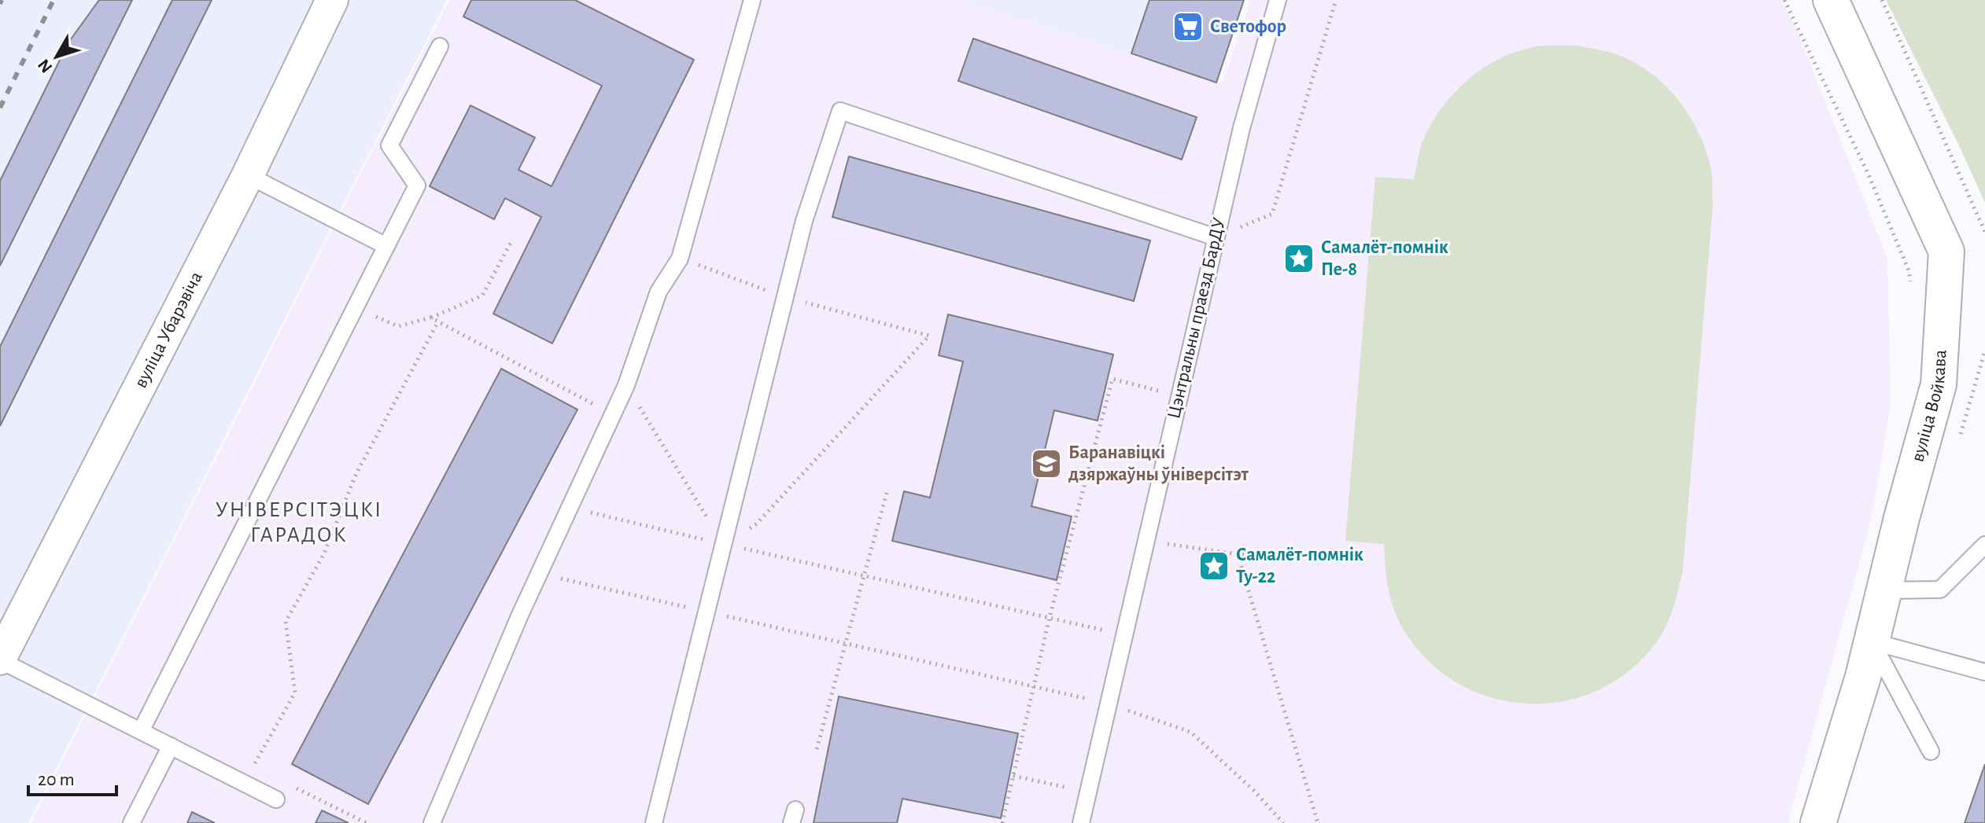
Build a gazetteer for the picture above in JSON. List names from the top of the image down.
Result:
{
  "streets": {
    "main road": ["вуліца Войкава"],
    "street": ["вуліца Убарэвіча"],
    "lane": ["Цэнтральны праезд БарДУ"]
  },
  "districts": ["УНІВЕРСІТЭЦКІ ГАРАДОК"],
  "places": {
    "supermarket": ["Светофор"],
    "place": ["Самалёт-помнік Пе-8", "Самалёт-помнік Ту-22"],
    "school or university": ["Баранавіцкі дзяржаўны ўніверсітэт"]
  },
  "scale_bar": "20 m",
  "north": "bottom left"
}
